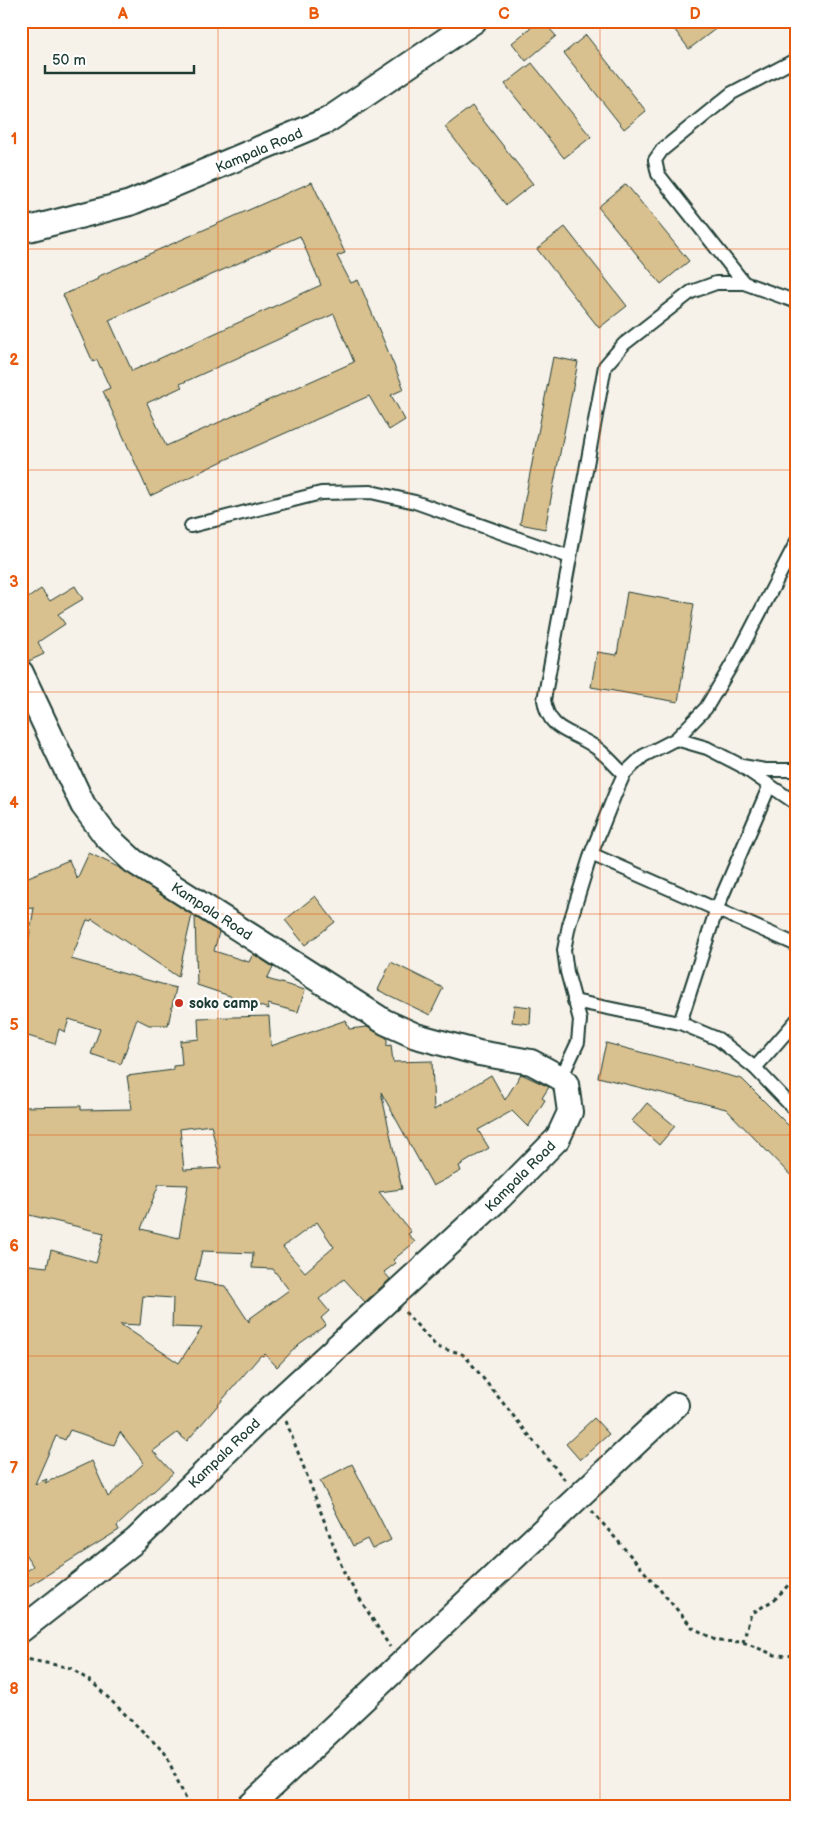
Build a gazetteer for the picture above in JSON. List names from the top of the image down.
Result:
{
  "streets": {
    "street": ["Kampala Road"]
  },
  "places": ["soko camp"],
  "scale_bar": "50 m",
  "grid": {
    "columns": [
      "A",
      "B",
      "C",
      "D"
    ],
    "rows": [
      "1",
      "2",
      "3",
      "4",
      "5",
      "6",
      "7",
      "8"
    ]
  }
}
